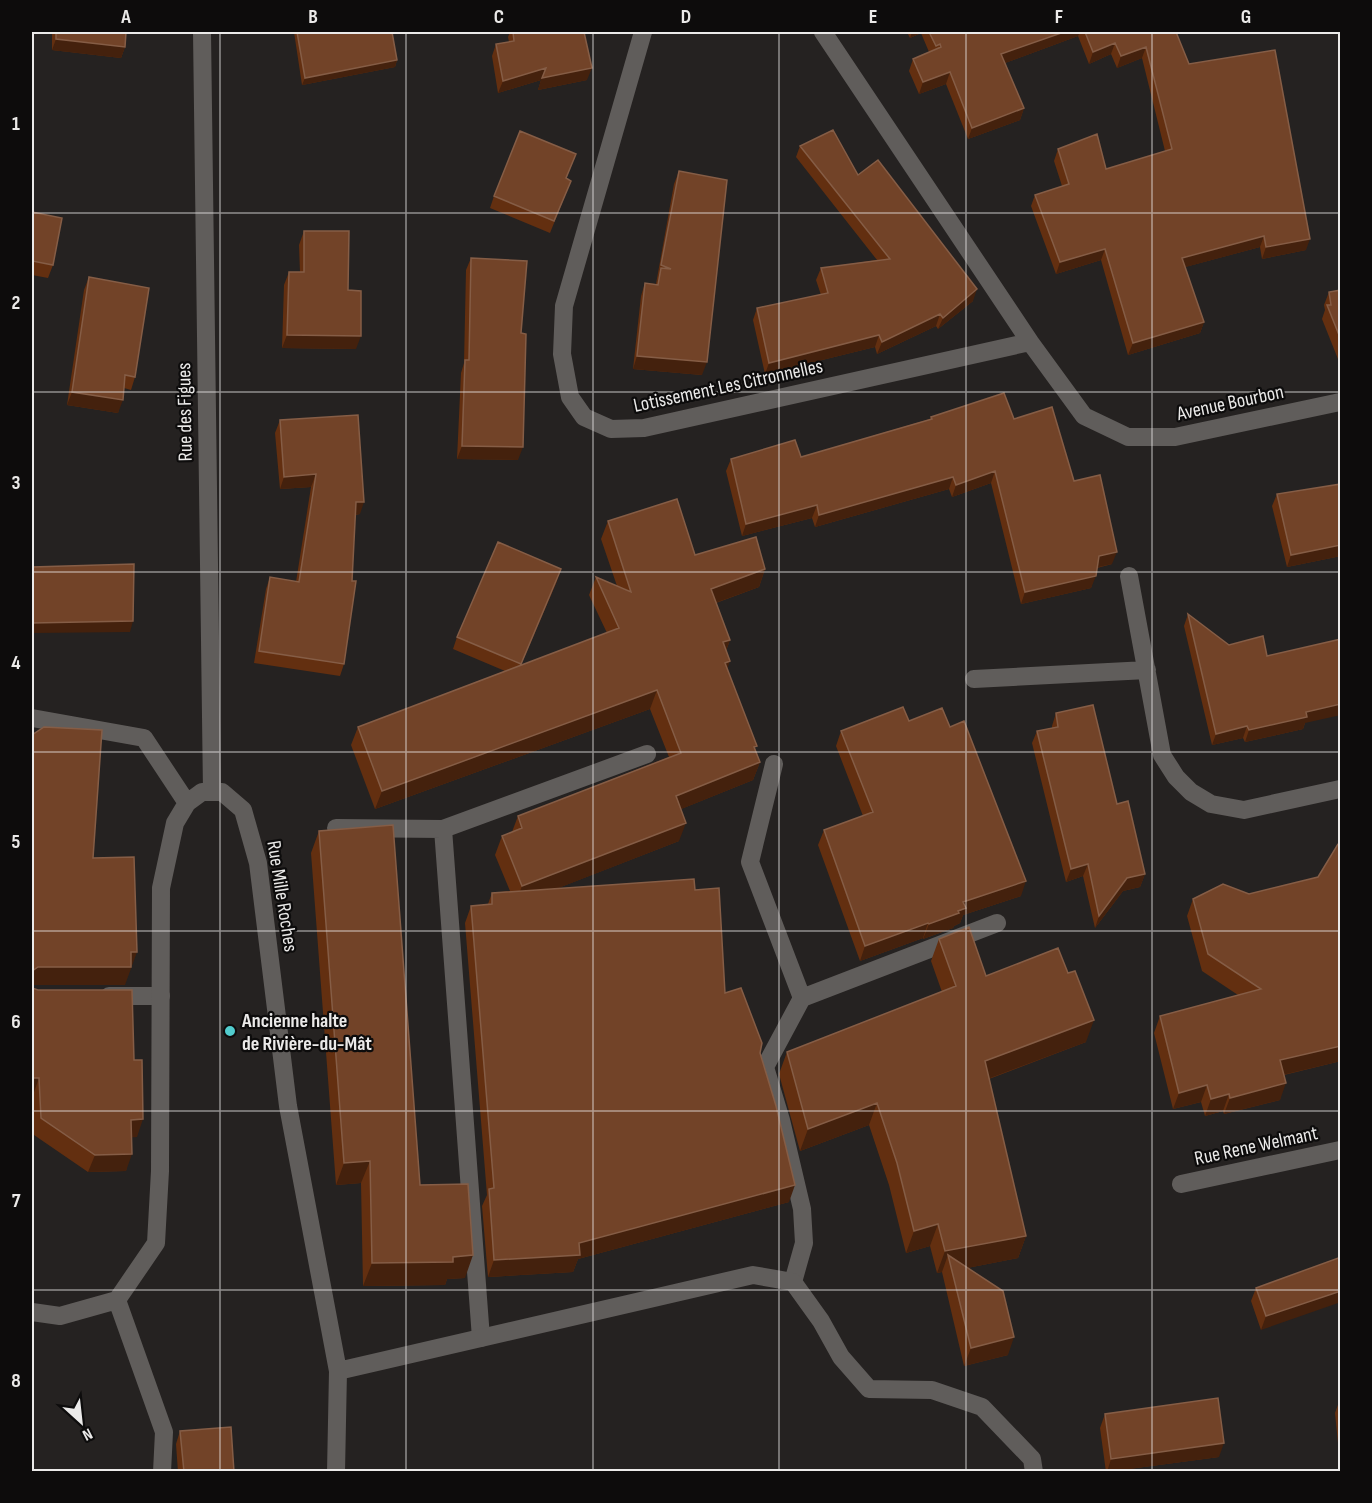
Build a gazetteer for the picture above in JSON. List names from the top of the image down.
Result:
{
  "streets": {
    "street": [
      "Lotissement Les Citronnelles",
      "Avenue Bourbon",
      "Rue des Figues",
      "Rue Mille Roches",
      "Rue Rene Welmant"
    ]
  },
  "crossings": [
    ["Lotissement Les Citronnelles", "Avenue Bourbon"],
    ["Rue des Figues", "Rue Mille Roches"]
  ],
  "places": ["Ancienne halte de Rivière-du-Mât"],
  "north": "bottom right",
  "grid": {
    "columns": [
      "A",
      "B",
      "C",
      "D",
      "E",
      "F",
      "G"
    ],
    "rows": [
      "1",
      "2",
      "3",
      "4",
      "5",
      "6",
      "7",
      "8"
    ]
  }
}
